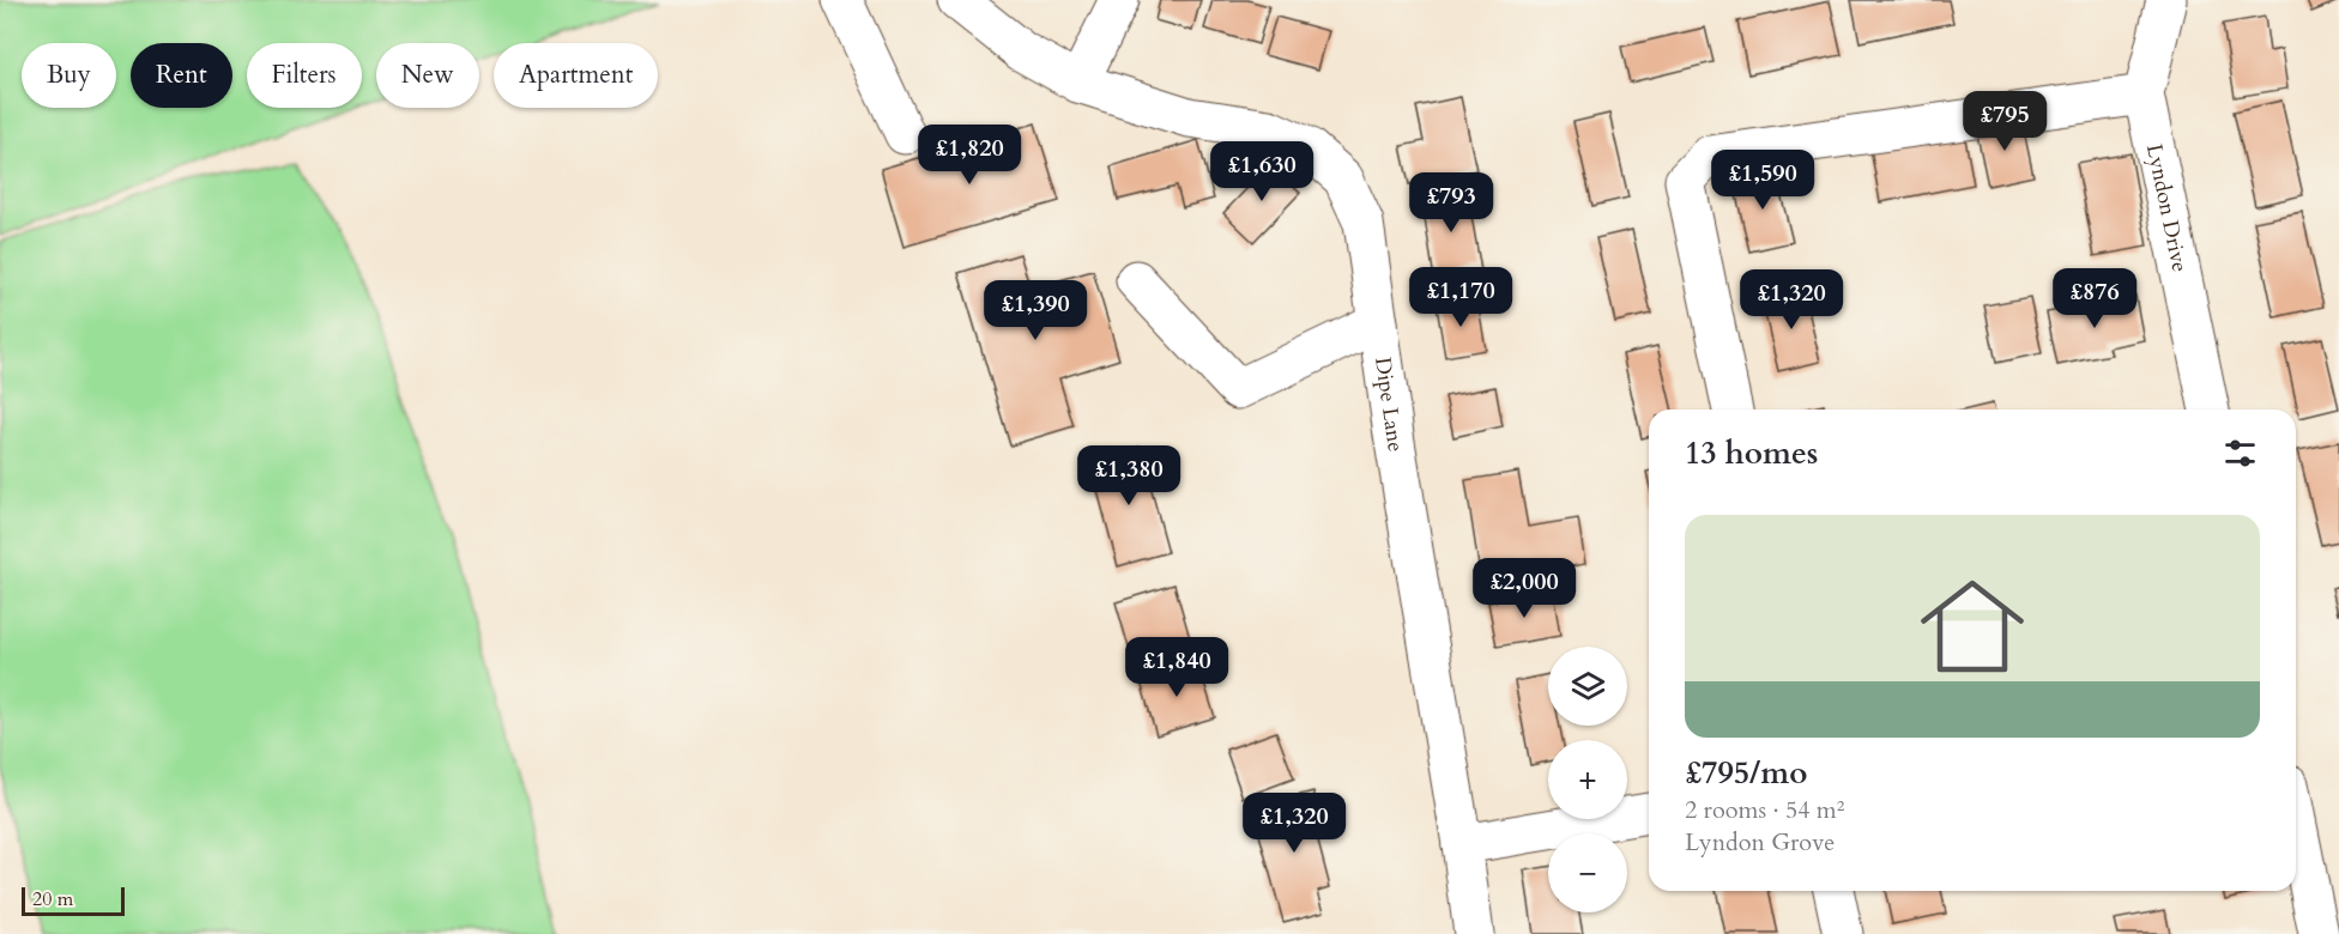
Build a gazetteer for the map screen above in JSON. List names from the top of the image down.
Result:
{
  "streets": {
    "street": ["Lyndon Drive", "Dipe Lane"]
  },
  "scale_bar": "20 m",
  "page": {
    "chip": [
      "Buy",
      "Rent",
      "Filters",
      "New",
      "Apartment"
    ],
    "price": [
      "£795",
      "£1,820",
      "£1,630",
      "£1,590",
      "£793",
      "£1,170",
      "£876",
      "£1,320",
      "£1,390",
      "£1,380",
      "£2,000",
      "£1,840",
      "£1,320"
    ],
    "heading": "13 homes",
    "list": [
      {
        "name": "£795/mo",
        "note": "2 rooms · 54 m² · Lyndon Grove"
      }
    ],
    "map_buttons": ["+", "−"],
    "scale": "20 m"
  }
}
